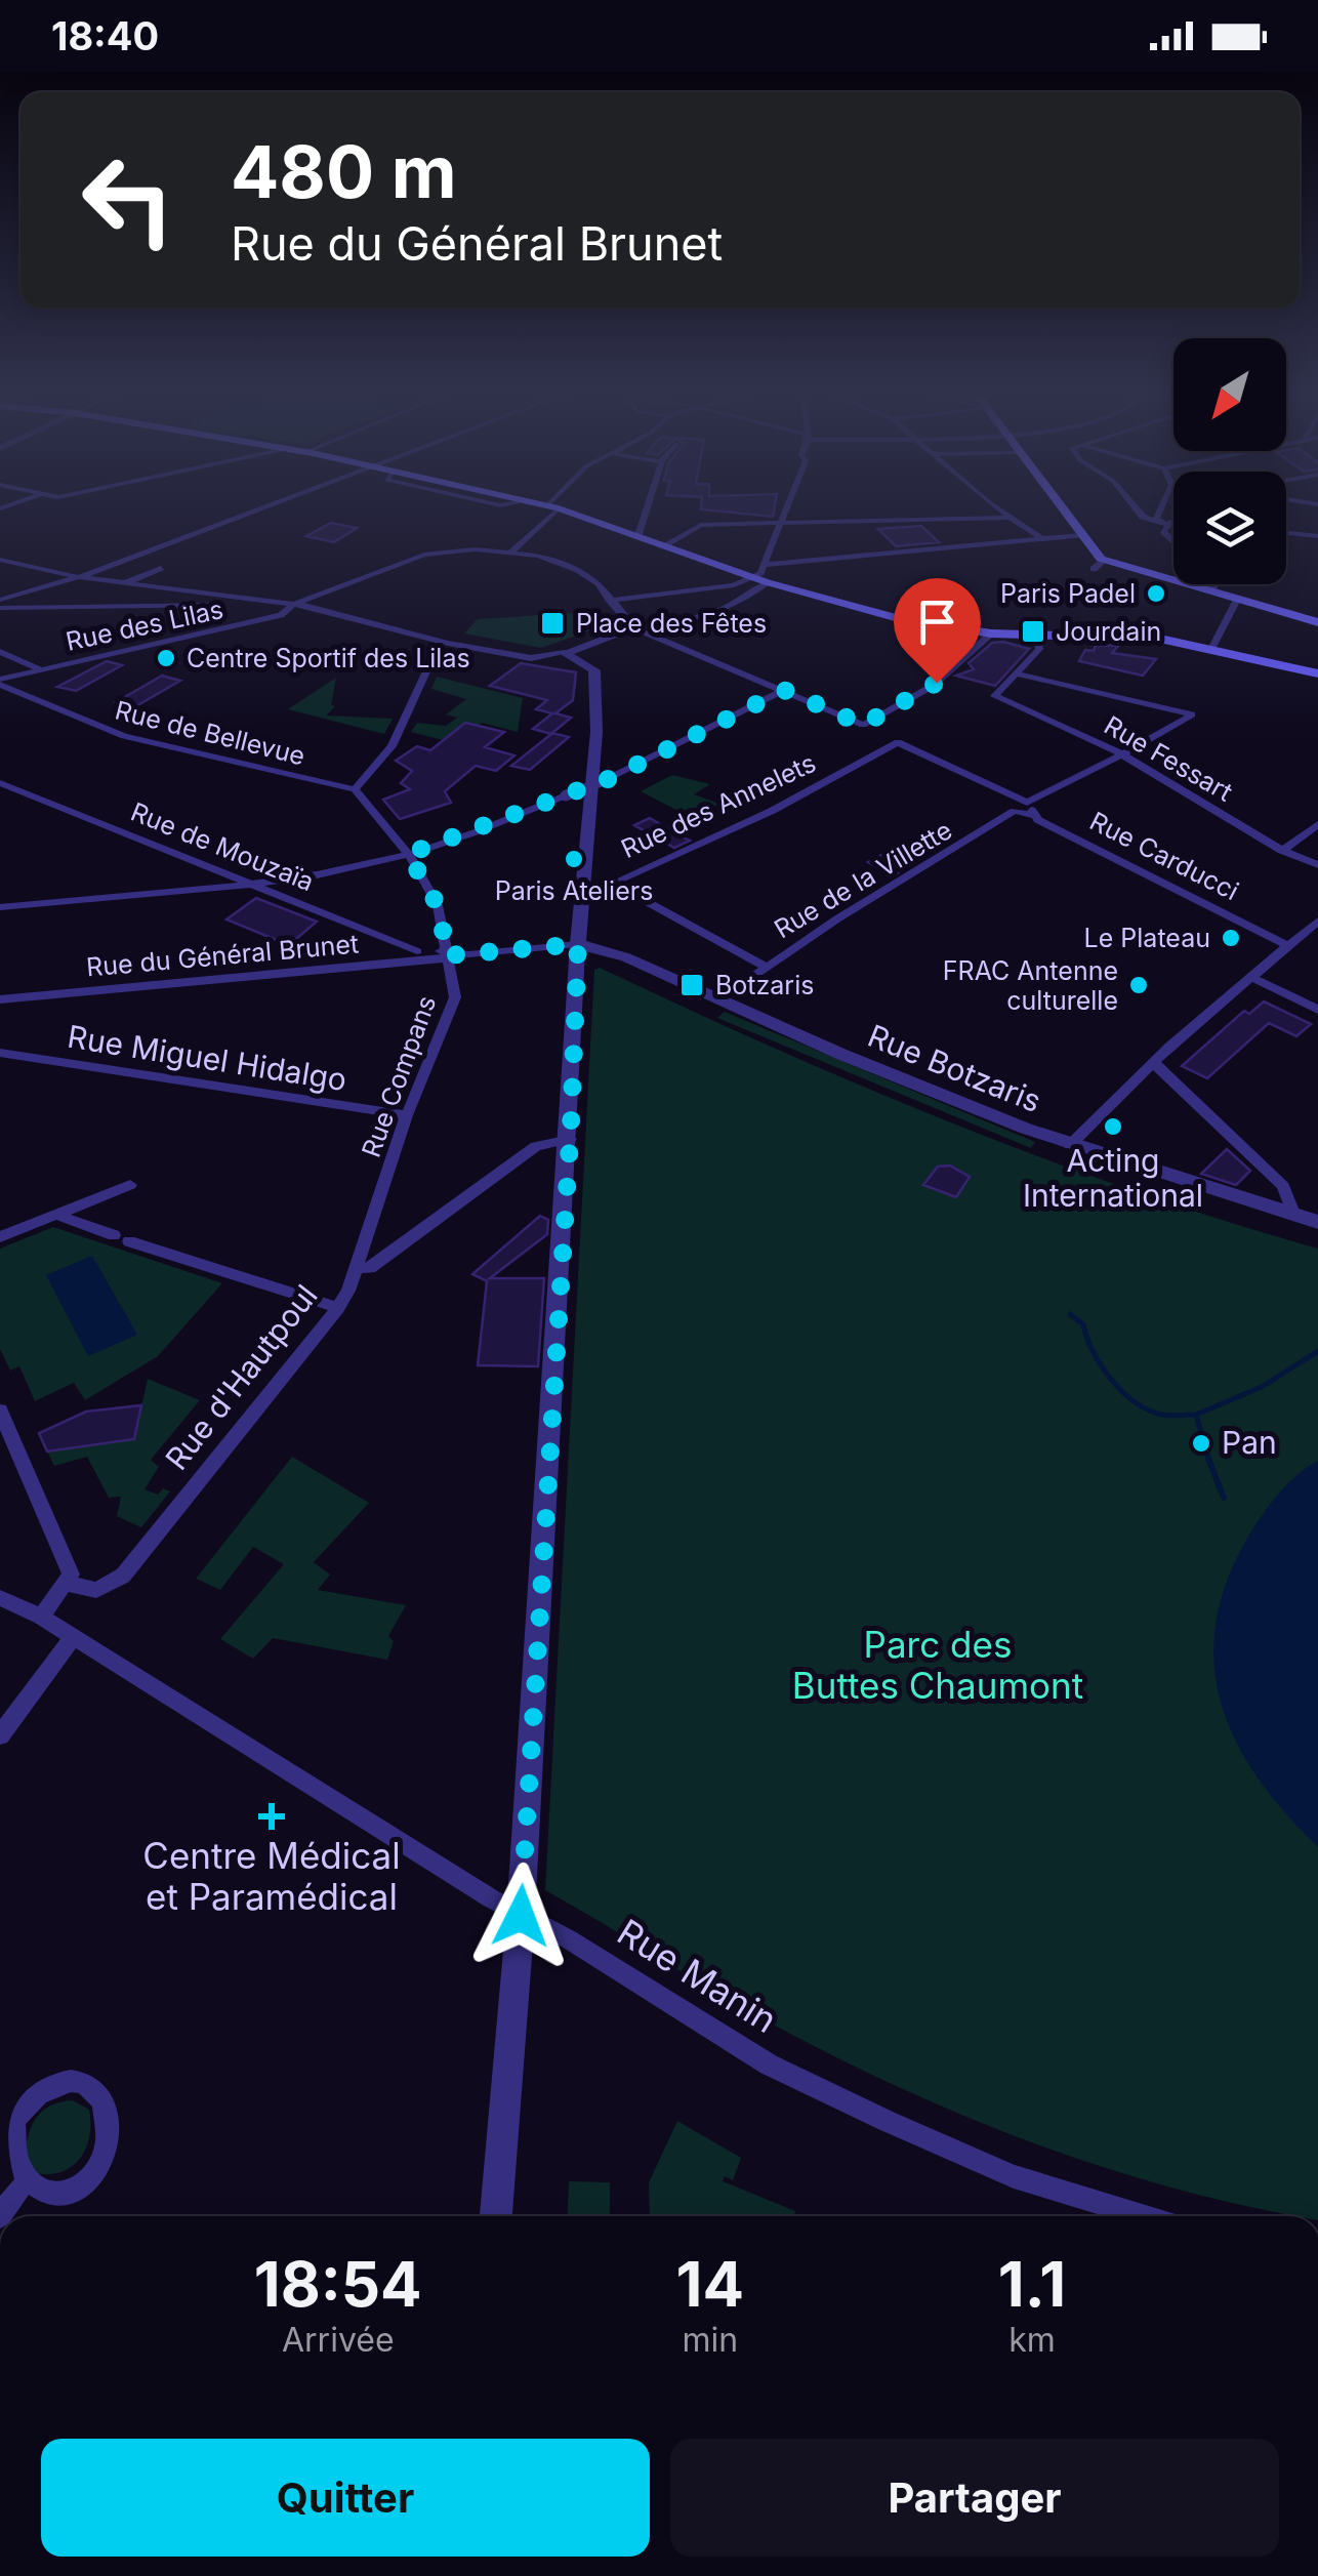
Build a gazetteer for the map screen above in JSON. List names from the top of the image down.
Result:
{
  "streets": {
    "street": [
      "Rue des Lilas",
      "Rue de Bellevue",
      "Rue Fessart",
      "Rue des Annelets",
      "Rue de Mouzaïa",
      "Rue Carducci",
      "Rue de la Villette",
      "Rue du Général Brunet",
      "Rue Miguel Hidalgo",
      "Rue Botzaris",
      "Rue Compans",
      "Rue d'Hautpoul",
      "Rue Manin"
    ]
  },
  "crossings": [
    ["Rue des Lilas", "Rue de Bellevue"],
    ["Rue de Bellevue", "Rue Compans"],
    ["Rue des Annelets", "Rue de la Villette"],
    ["Rue de Mouzaïa", "Rue du Général Brunet"],
    ["Rue Carducci", "Rue de la Villette"],
    ["Rue de la Villette", "Rue Botzaris"],
    ["Rue du Général Brunet", "Rue Botzaris"],
    ["Rue du Général Brunet", "Rue Compans"],
    ["Rue Miguel Hidalgo", "Rue Compans"],
    ["Rue Compans", "Rue d'Hautpoul"]
  ],
  "parks": ["Parc des Buttes Chaumont"],
  "places": {
    "other": [
      "Paris Padel",
      "Centre Sportif des Lilas",
      "Paris Ateliers",
      "Le Plateau",
      "FRAC Antenne culturelle",
      "Acting International",
      "Pan"
    ],
    "transit": ["Place des Fêtes", "Jourdain", "Botzaris"],
    "health": ["Centre Médical et Paramédical"]
  },
  "north": "bottom left",
  "page": {
    "status": "18:40",
    "turn": ["480 m", "Rue du Général Brunet"],
    "eta": [
      "18:54",
      "Arrivée",
      "14",
      "min",
      "1.1",
      "km"
    ],
    "buttons": ["Quitter", "Partager"]
  }
}
